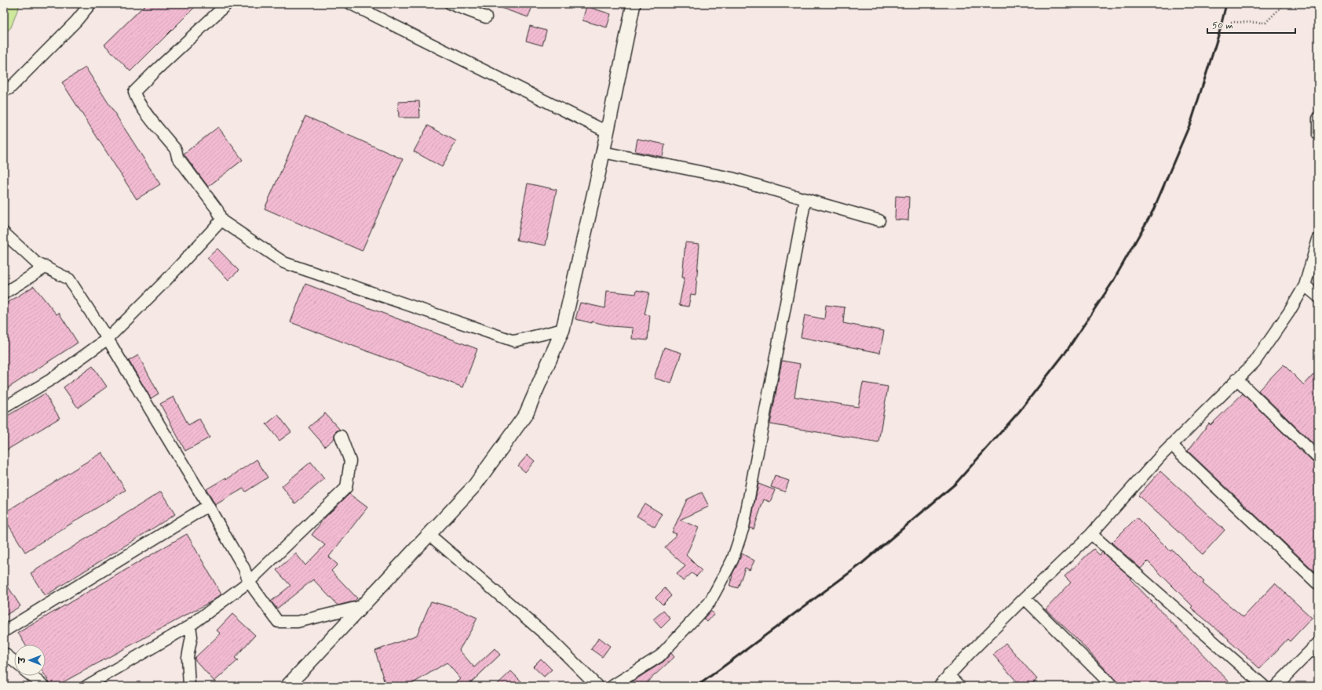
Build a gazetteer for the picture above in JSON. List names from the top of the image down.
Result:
{
  "scale_bar": "50 m",
  "north": "left"
}
